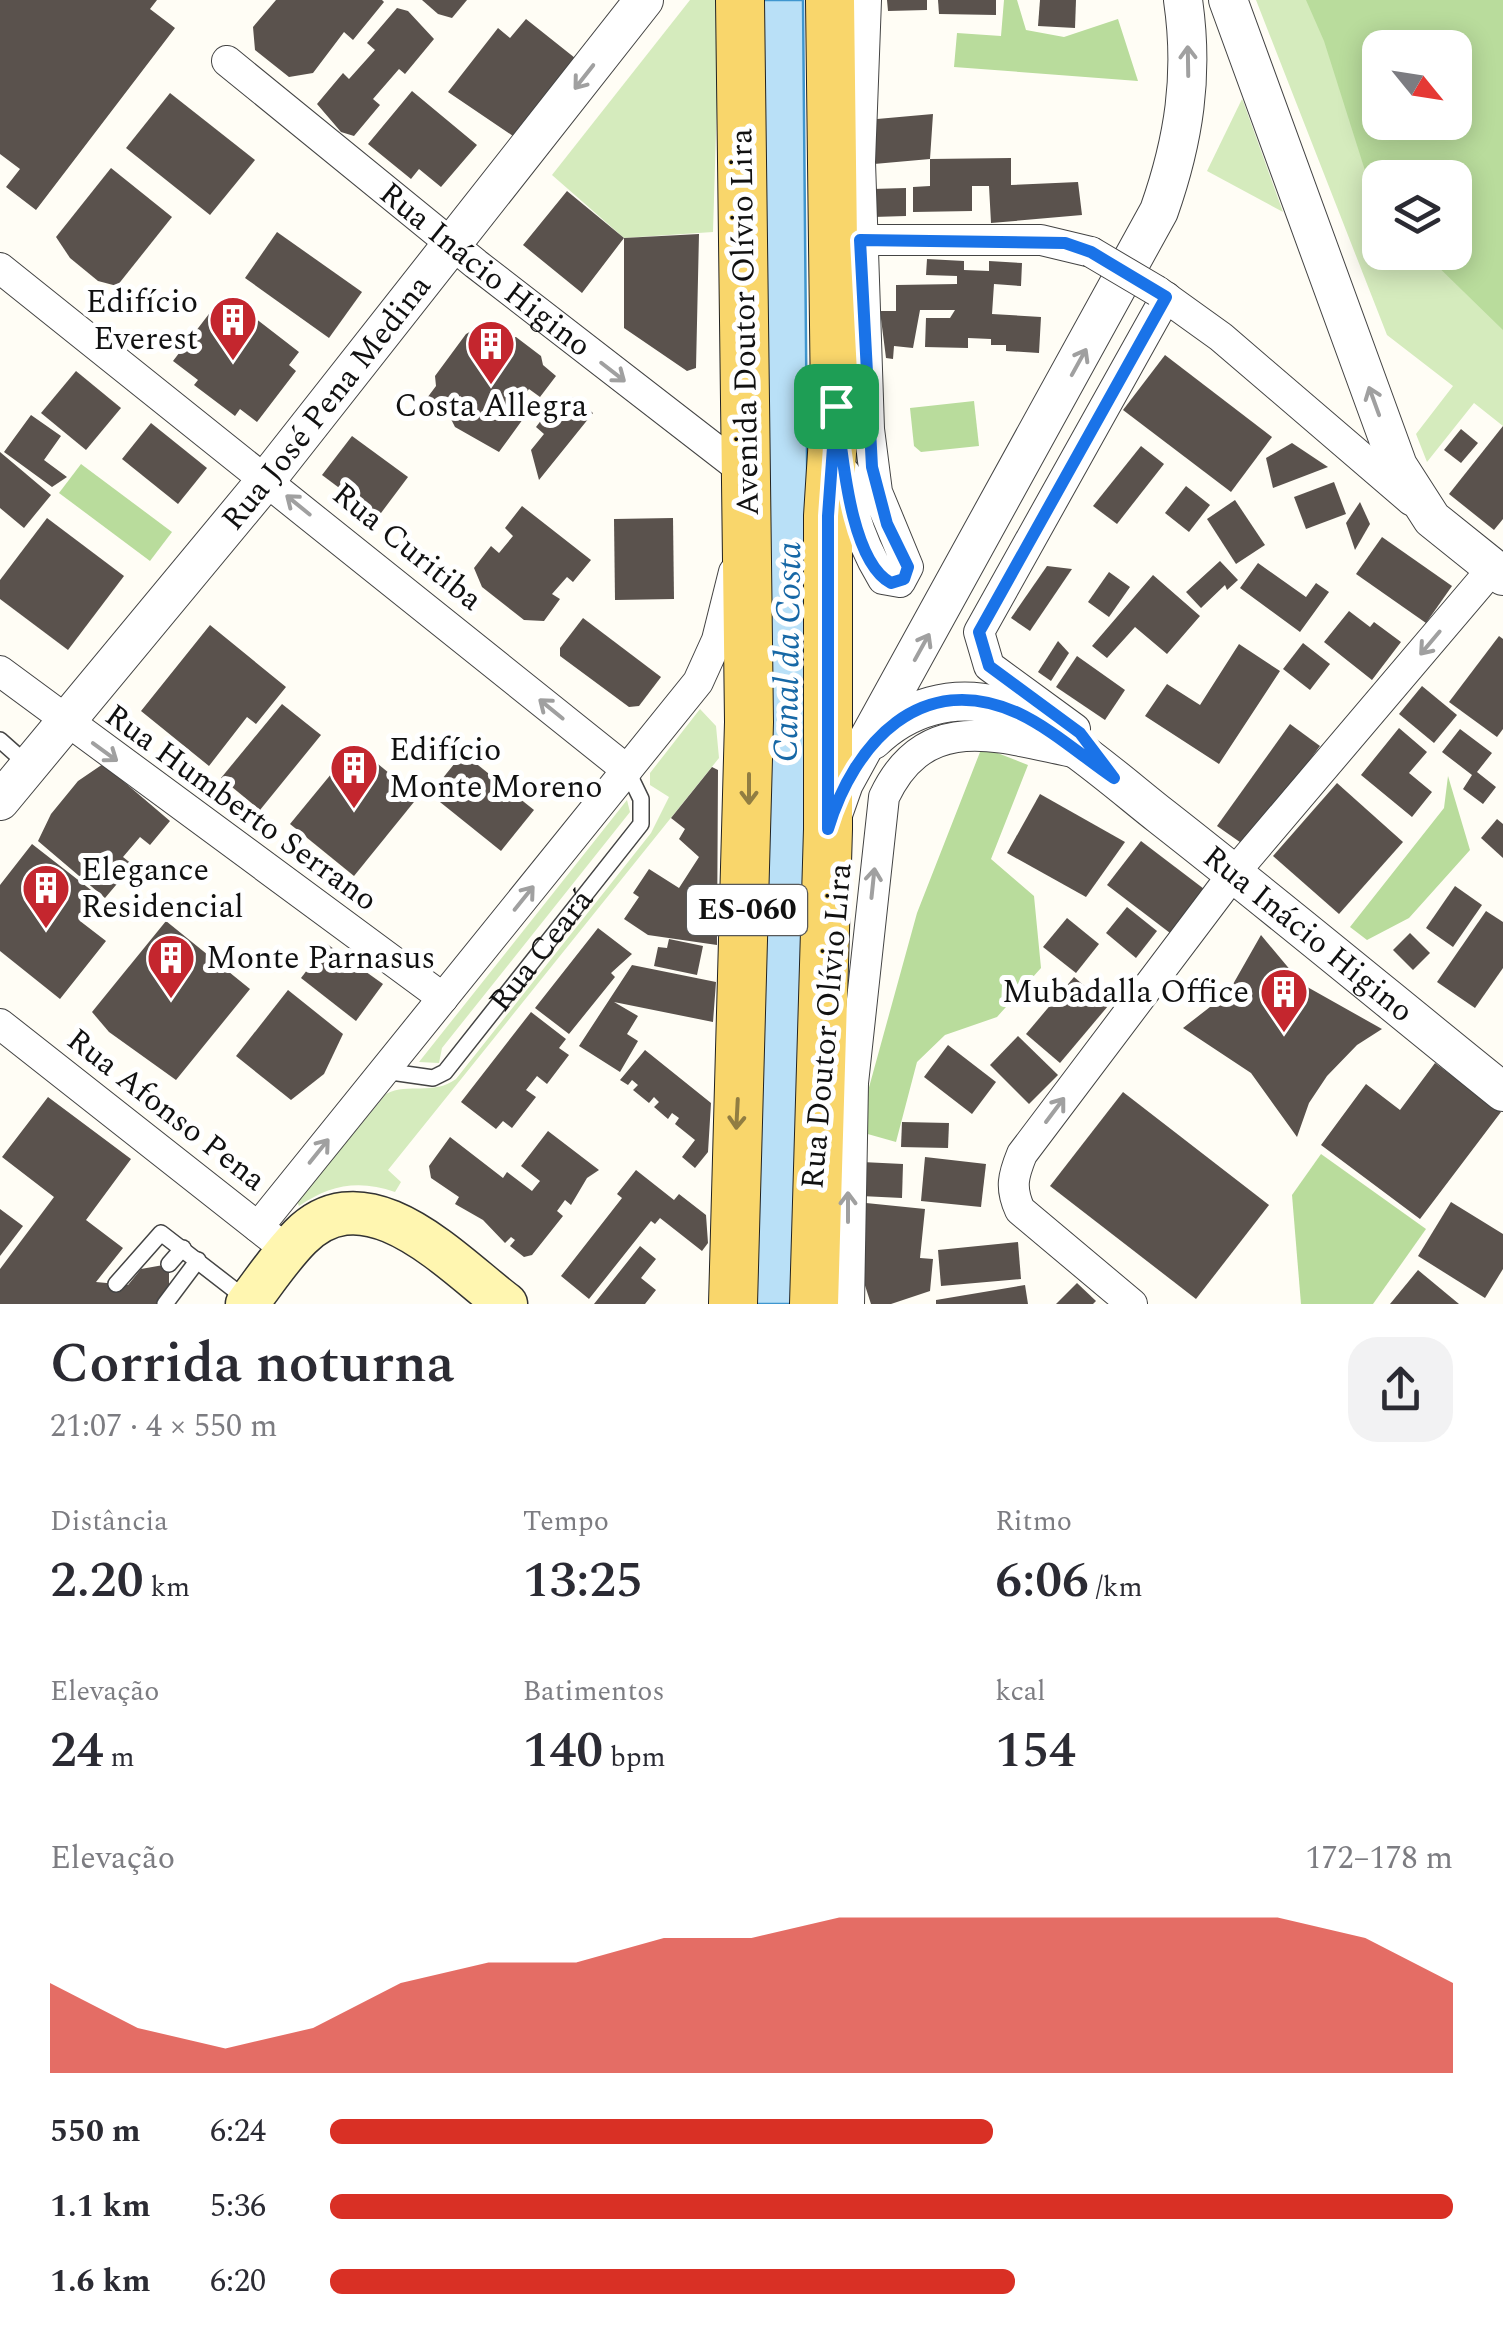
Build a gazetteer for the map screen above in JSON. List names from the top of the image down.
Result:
{
  "streets": {
    "main road": ["Avenida Doutor Olívio Lira", "ES-060", "Rua Ceará"],
    "street": [
      "Rua Inácio Higino",
      "Rua José Pena Medina",
      "Rua Curitiba",
      "Rua Humberto Serrano",
      "Rua Doutor Olívio Lira",
      "Rua Afonso Pena"
    ]
  },
  "crossings": [
    ["Rua Inácio Higino", "Avenida Doutor Olívio Lira"],
    ["Rua Inácio Higino", "Rua José Pena Medina"],
    ["Rua Inácio Higino", "Rua Ceará"],
    ["Rua Inácio Higino", "Rua Doutor Olívio Lira"],
    ["Avenida Doutor Olívio Lira", "Rua Ceará"],
    ["Rua José Pena Medina", "Rua Curitiba"],
    ["Rua José Pena Medina", "Rua Humberto Serrano"],
    ["Rua Curitiba", "Rua Ceará"],
    ["Rua Humberto Serrano", "Rua Ceará"],
    ["Rua Ceará", "Rua Afonso Pena"]
  ],
  "one_way": ["Rua Curitiba", "Rua Humberto Serrano", "Rua Ceará"],
  "water": ["Canal da Costa"],
  "places": {
    "building": [
      "Edifício Everest",
      "Costa Allegra",
      "Edifício Monte Moreno",
      "Elegance Residencial",
      "Monte Parnasus",
      "Mubadalla Office"
    ]
  },
  "north": "bottom right",
  "page": {
    "heading": ["Corrida noturna", "21:07 · 4 × 550 m"],
    "stats": [
      ["Distância", "2.20 km"],
      ["Tempo", "13:25"],
      ["Ritmo", "6:06 /km"],
      ["Elevação", "24 m"],
      ["Batimentos", "140 bpm"],
      ["kcal", "154"]
    ],
    "chart": ["Elevação", "172–178 m"],
    "list": [
      {
        "name": "550 m",
        "note": "6:24"
      },
      {
        "name": "1.1 km",
        "note": "5:36"
      },
      {
        "name": "1.6 km",
        "note": "6:20"
      }
    ]
  }
}
